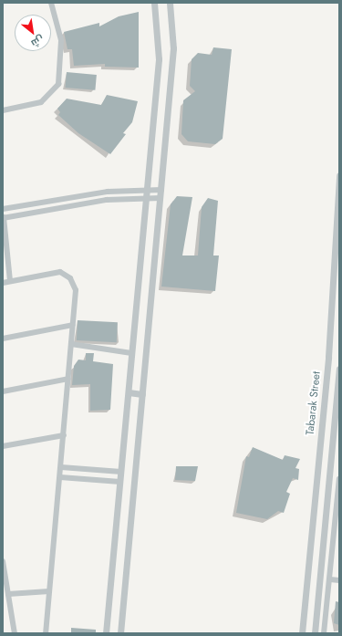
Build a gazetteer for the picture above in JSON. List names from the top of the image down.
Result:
{
  "streets": {
    "street": ["Tabarak Street"]
  },
  "north": "bottom right"
}
